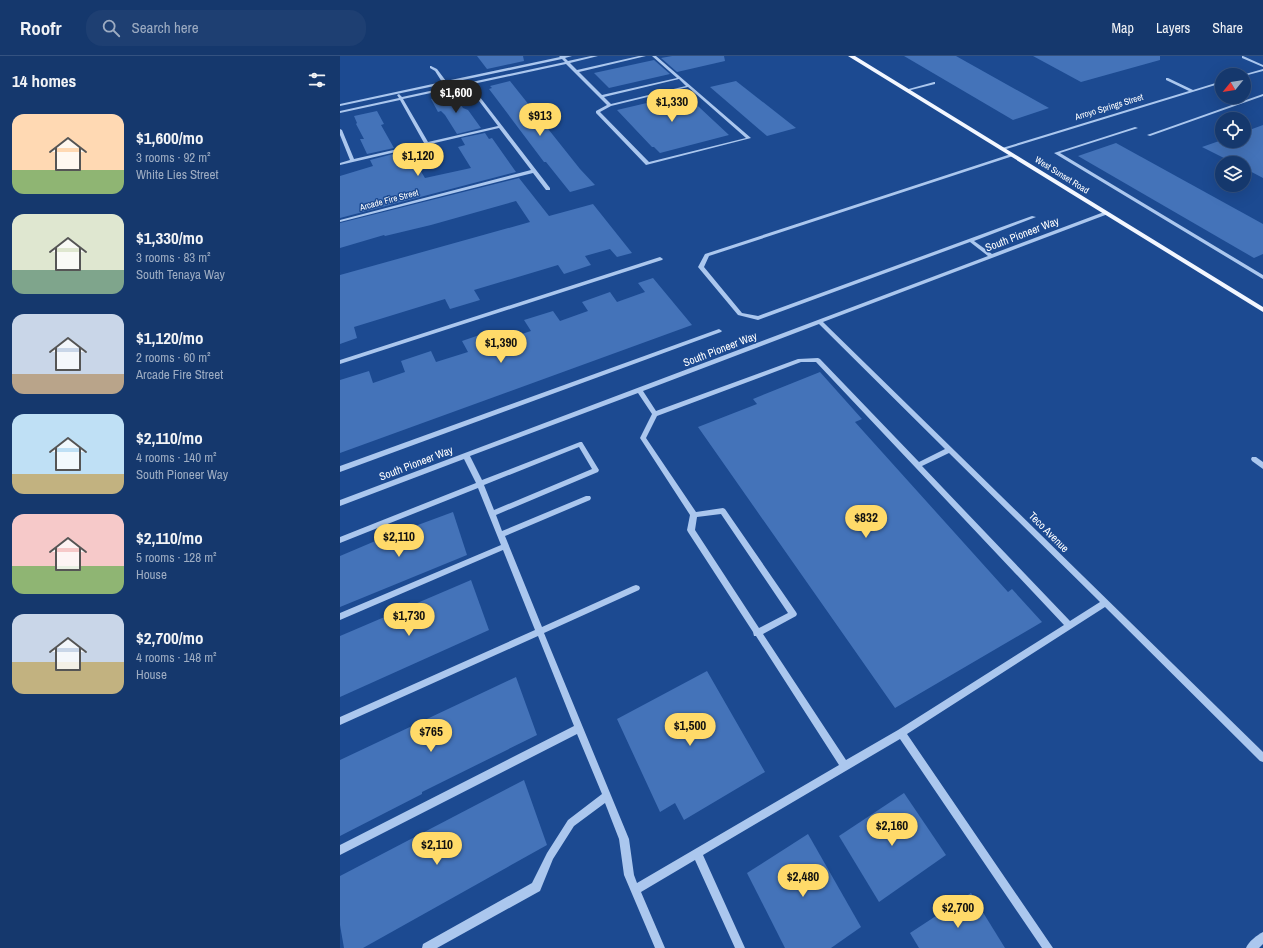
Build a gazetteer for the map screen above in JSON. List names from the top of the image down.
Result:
{
  "streets": {
    "main road": ["West Sunset Road"],
    "street": [
      "Arroyo Springs Street",
      "Arcade Fire Street",
      "South Pioneer Way",
      "Teco Avenue"
    ]
  },
  "crossings": [
    ["Arroyo Springs Street", "West Sunset Road"],
    ["West Sunset Road", "South Pioneer Way"],
    ["South Pioneer Way", "Teco Avenue"]
  ],
  "north": "bottom left",
  "page": {
    "header": "Roofr",
    "search": "Search here",
    "nav": ["Map", "Layers", "Share"],
    "heading": "14 homes",
    "price": [
      "$1,600",
      "$1,330",
      "$913",
      "$1,120",
      "$1,390",
      "$832",
      "$2,110",
      "$1,730",
      "$1,500",
      "$765",
      "$2,160",
      "$2,110",
      "$2,480",
      "$2,700"
    ],
    "list": [
      {
        "name": "$1,600/mo",
        "note": "3 rooms · 92 m² · White Lies Street"
      },
      {
        "name": "$1,330/mo",
        "note": "3 rooms · 83 m² · South Tenaya Way"
      },
      {
        "name": "$1,120/mo",
        "note": "2 rooms · 60 m² · Arcade Fire Street"
      },
      {
        "name": "$2,110/mo",
        "note": "4 rooms · 140 m² · South Pioneer Way"
      },
      {
        "name": "$2,110/mo",
        "note": "5 rooms · 128 m² · House"
      },
      {
        "name": "$2,700/mo",
        "note": "4 rooms · 148 m² · House"
      }
    ]
  }
}
